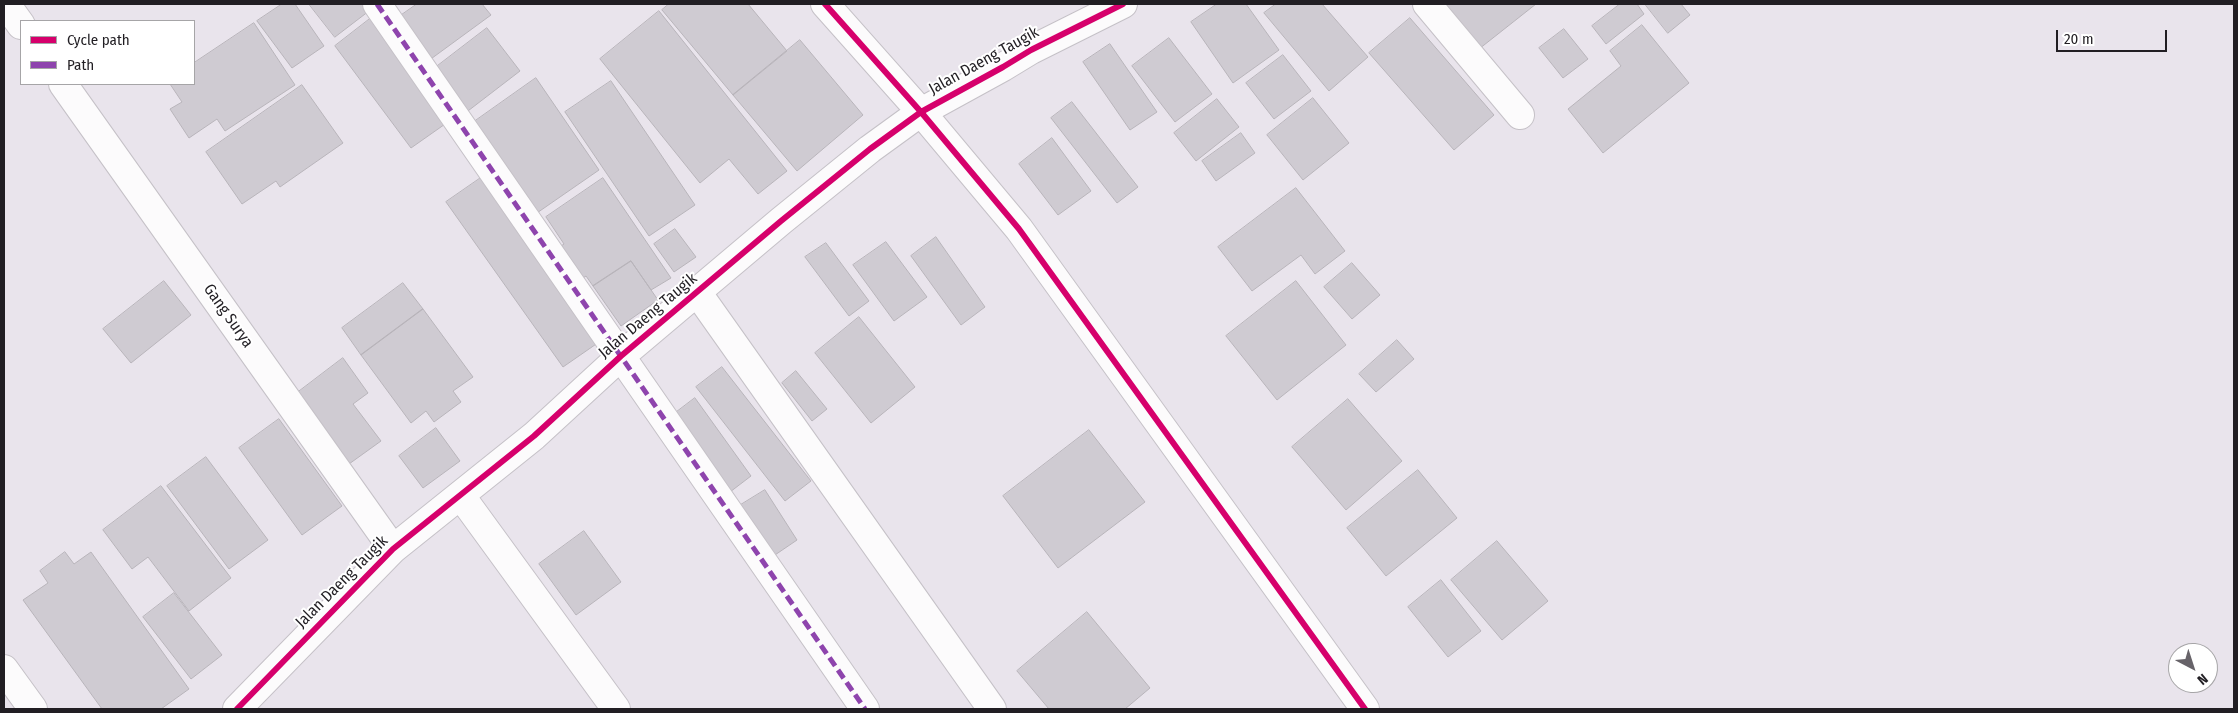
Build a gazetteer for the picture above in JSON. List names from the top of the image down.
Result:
{
  "streets": {
    "street": ["Jalan Daeng Taugik", "Gang Surya"]
  },
  "crossings": [
    ["Jalan Daeng Taugik", "Gang Surya"]
  ],
  "legend": ["Cycle path", "Path"],
  "scale_bar": "20 m",
  "north": "bottom right"
}
